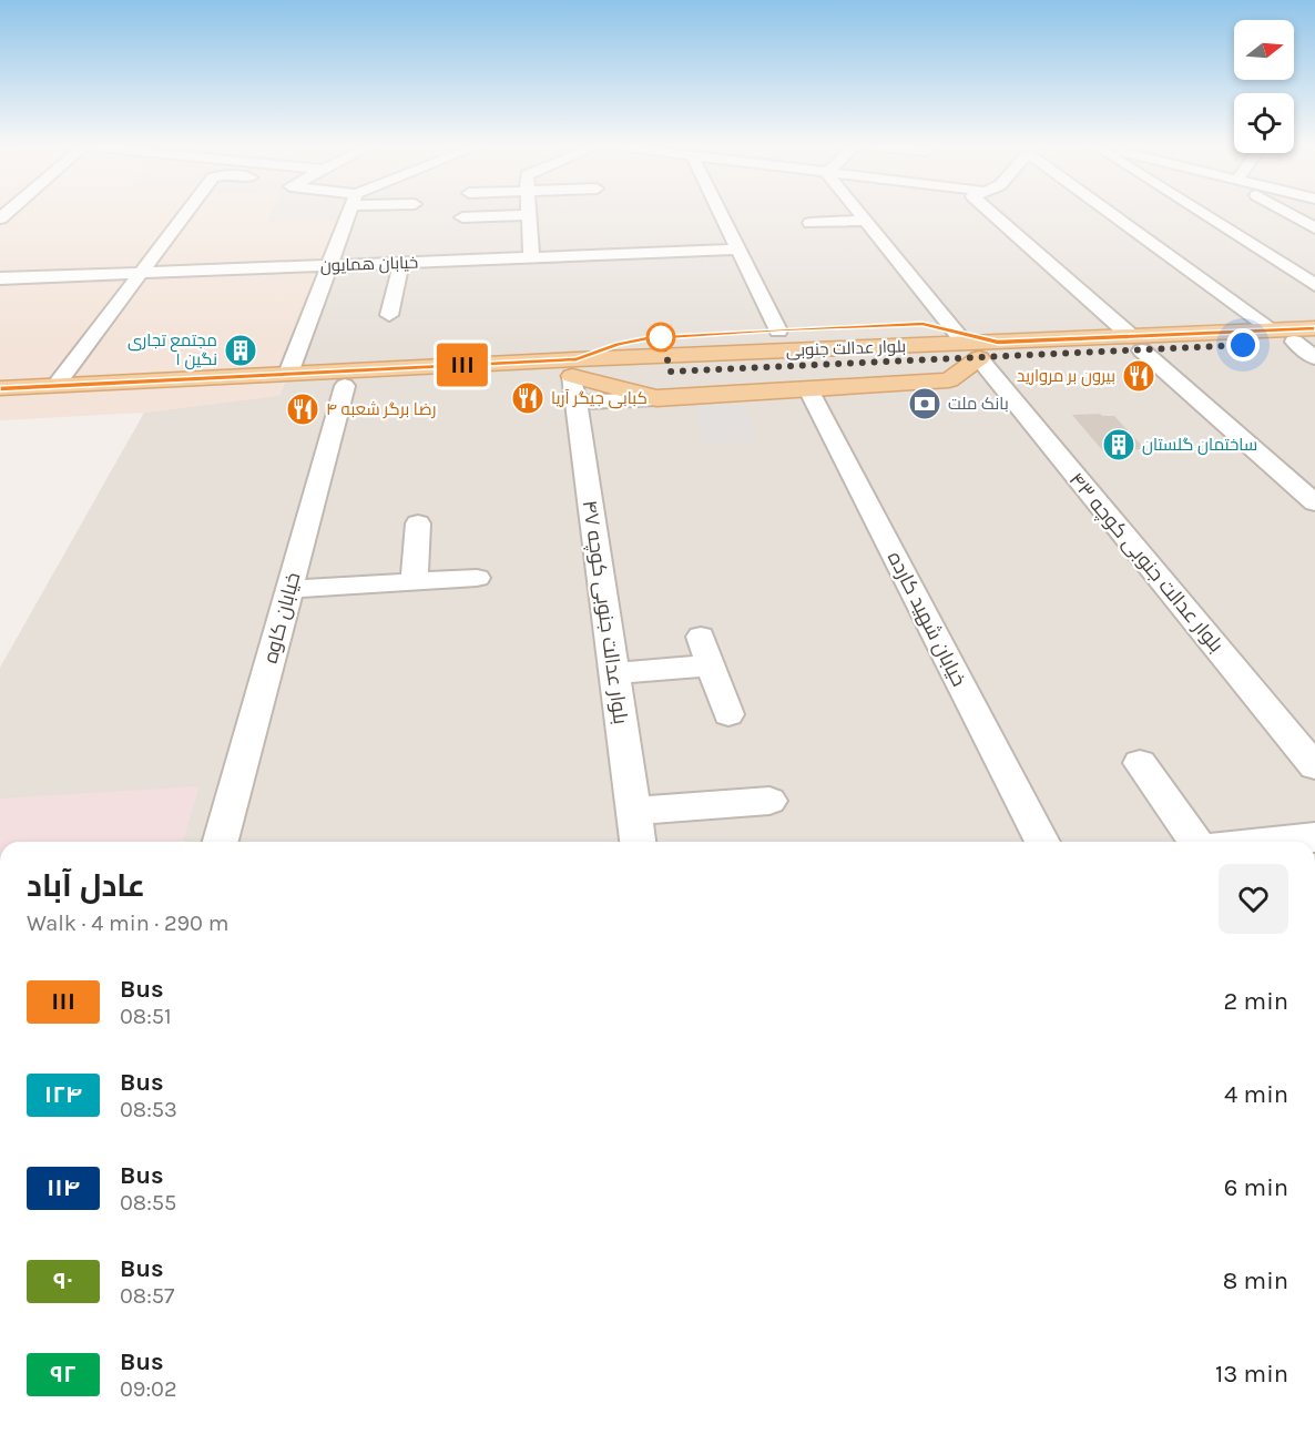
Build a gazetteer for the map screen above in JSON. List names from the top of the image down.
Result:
{
  "streets": {
    "main road": ["بلوار عدالت جنوبی"],
    "street": [
      "خیابان همایون",
      "بلوار عدالت جنوبی کوچه ۴۳",
      "بلوار عدالت جنوبی کوچه ۴۷",
      "خیابان کاوه",
      "خیابان شهید کارده"
    ]
  },
  "crossings": [
    ["بلوار عدالت جنوبی", "بلوار عدالت جنوبی کوچه ۴۳"],
    ["بلوار عدالت جنوبی", "بلوار عدالت جنوبی کوچه ۴۷"],
    ["بلوار عدالت جنوبی", "خیابان کاوه"],
    ["بلوار عدالت جنوبی", "خیابان شهید کارده"]
  ],
  "places": {
    "building": ["مجتمع تجاری نگین ۱", "ساختمان گلستان"],
    "restaurant": ["بیرون بر مروارید", "کبابی جیگر آریا", "رضا برگر شعبه ۴"],
    "bank": ["بانک ملت"]
  },
  "lines": ["bus line ۱۱۱"],
  "north": "right",
  "page": {
    "on_map": "۱۱۱",
    "heading": ["عادل آباد", "Walk · 4 min · 290 m"],
    "list": [
      {
        "mark": "۱۱۱",
        "name": "Bus",
        "note": "08:51",
        "value": "2 min"
      },
      {
        "mark": "۱۲۴",
        "name": "Bus",
        "note": "08:53",
        "value": "4 min"
      },
      {
        "mark": "۱۱۴",
        "name": "Bus",
        "note": "08:55",
        "value": "6 min"
      },
      {
        "mark": "۹۰",
        "name": "Bus",
        "note": "08:57",
        "value": "8 min"
      },
      {
        "mark": "۹۲",
        "name": "Bus",
        "note": "09:02",
        "value": "13 min"
      }
    ]
  }
}
